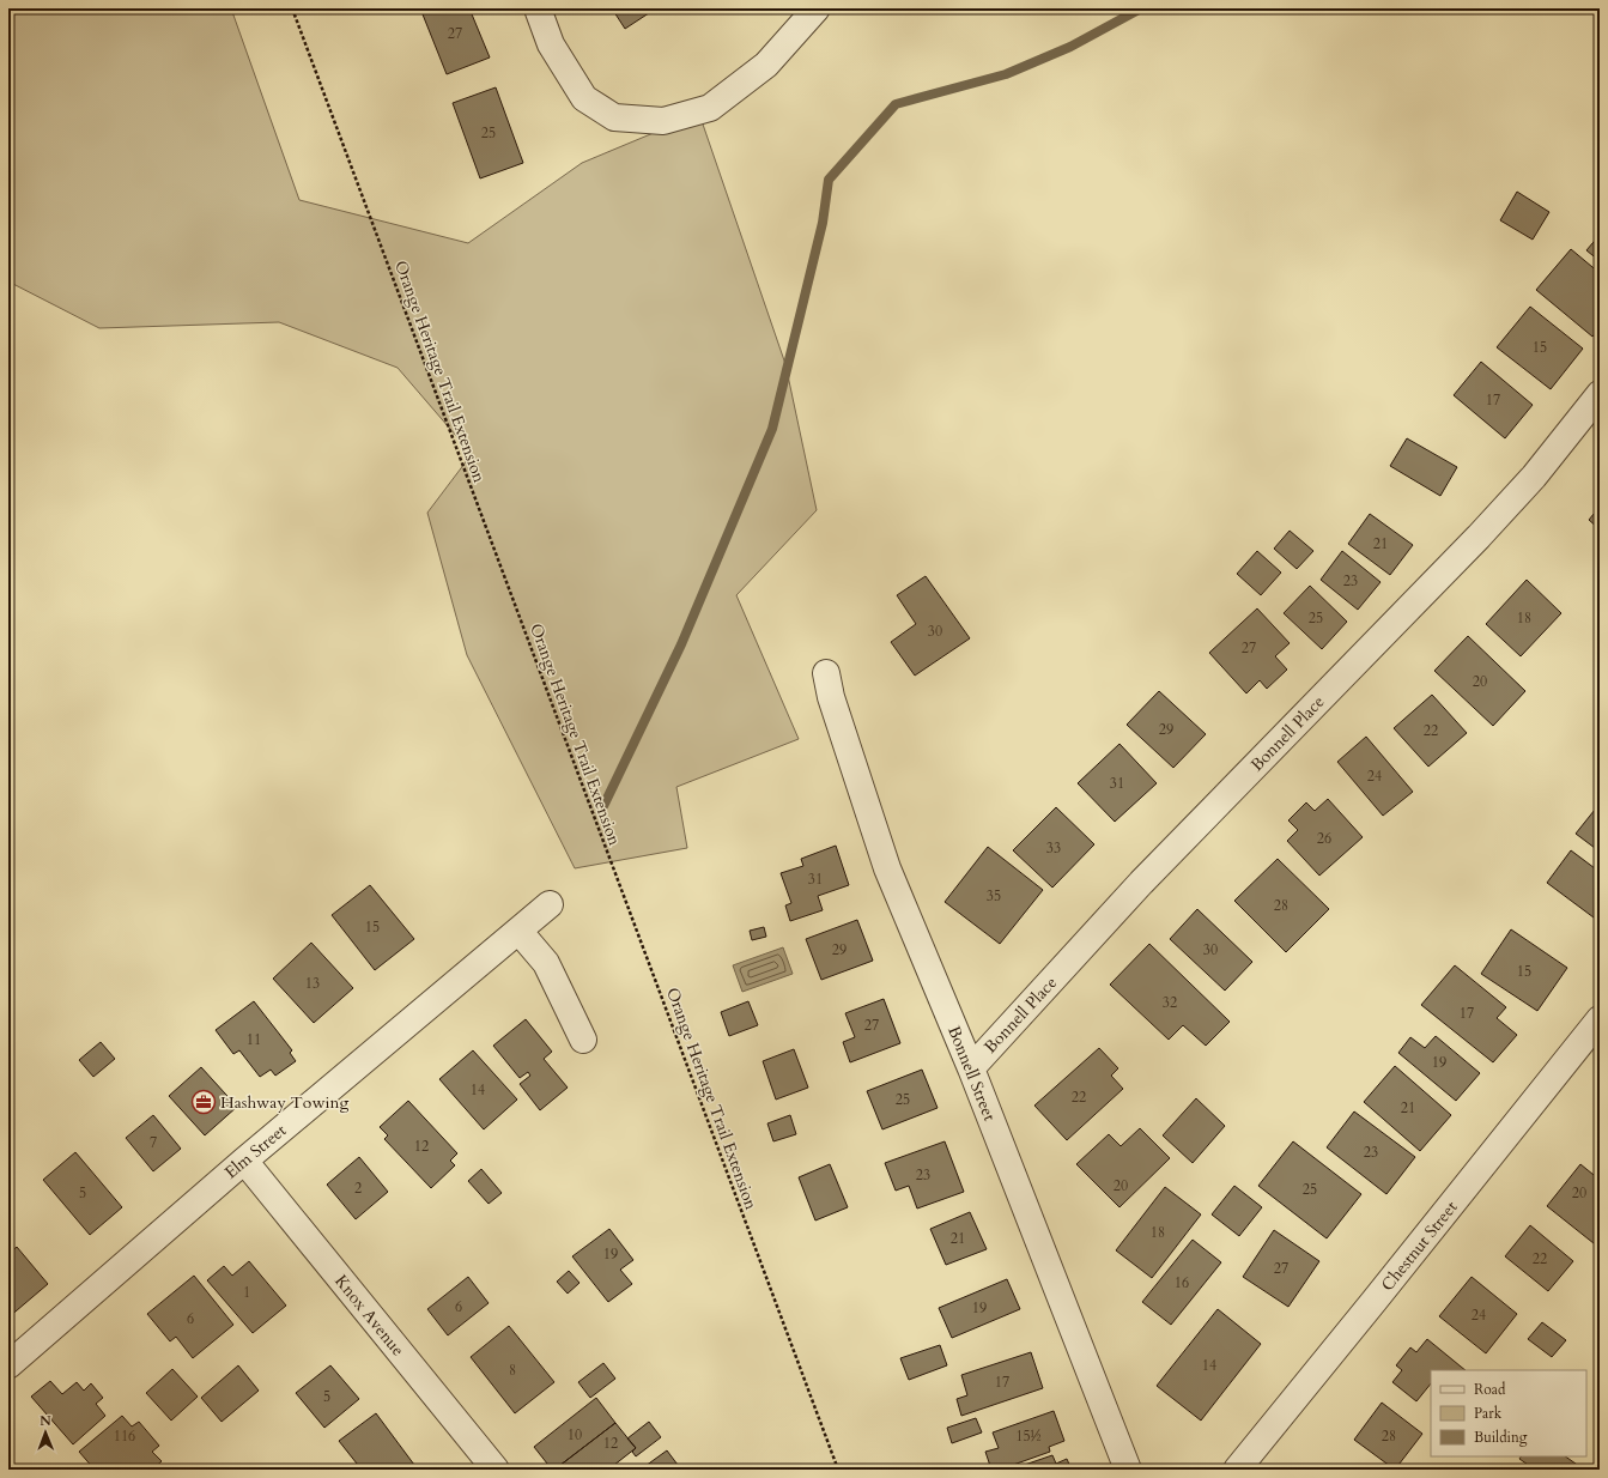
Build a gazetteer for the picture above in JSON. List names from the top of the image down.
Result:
{
  "streets": {
    "street": [
      "Bonnell Place",
      "Bonnell Street",
      "Elm Street",
      "Chestnut Street",
      "Knox Avenue"
    ],
    "path": ["Orange Heritage Trail Extension"]
  },
  "crossings": [
    ["Bonnell Place", "Bonnell Street"],
    ["Elm Street", "Knox Avenue"]
  ],
  "places": {
    "office": ["Hashway Towing"]
  },
  "house_numbers": [
    "27",
    "25",
    "15",
    "17",
    "21",
    "23",
    "25",
    "18",
    "30",
    "27",
    "20",
    "29",
    "22",
    "24",
    "31",
    "26",
    "33",
    "31",
    "35",
    "28",
    "15",
    "29",
    "30",
    "15",
    "13",
    "32",
    "17",
    "27",
    "11",
    "19",
    "14",
    "22",
    "25",
    "21",
    "7",
    "12",
    "23",
    "23",
    "20",
    "2",
    "25",
    "5",
    "20",
    "18",
    "21",
    "19",
    "22",
    "27",
    "16",
    "1",
    "6",
    "19",
    "24",
    "6",
    "14",
    "8",
    "17",
    "5",
    "10",
    "116",
    "15½",
    "28",
    "12"
  ],
  "legend": ["Road", "Park", "Building"],
  "north": "top"
}
